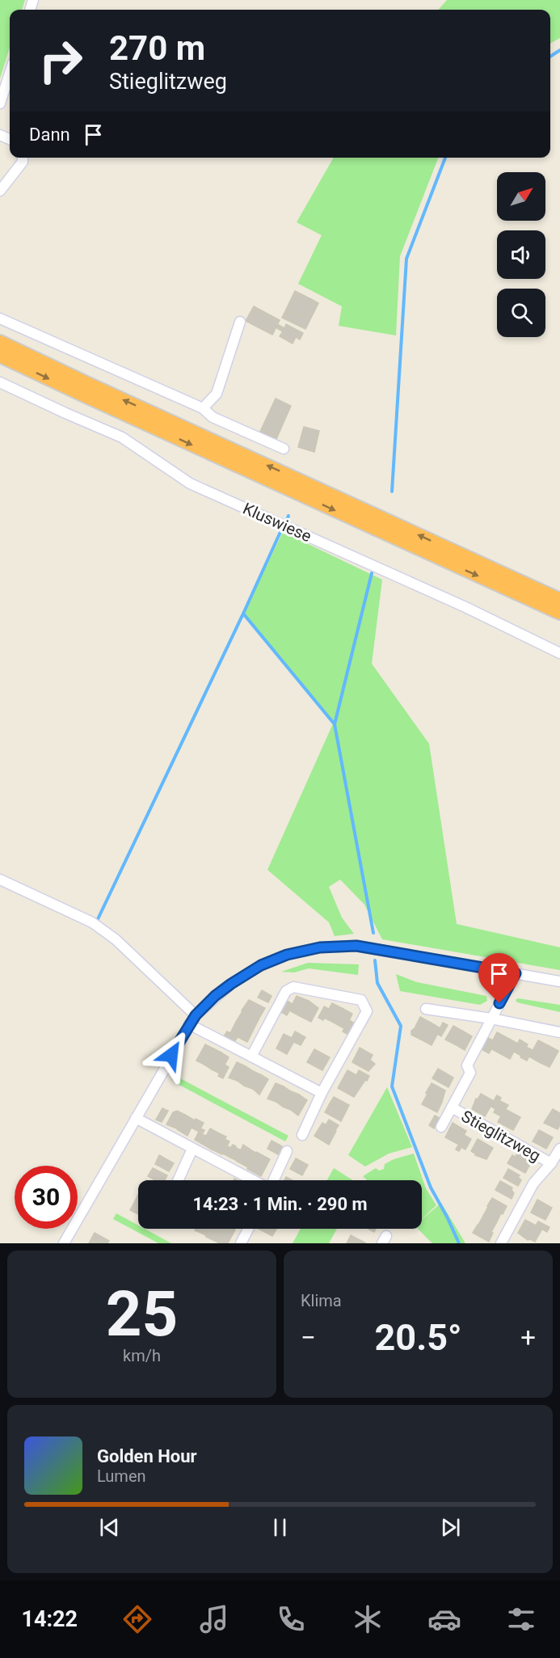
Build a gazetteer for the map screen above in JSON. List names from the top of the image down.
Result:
{
  "streets": {
    "street": ["Kluswiese", "Stieglitzweg"]
  },
  "north": "top right",
  "page": {
    "turn": ["270 m", "Stieglitzweg"],
    "then": "Dann",
    "limit": "30",
    "trip": "14:23 · 1 Min. · 290 m",
    "tile": [
      ["25", "km/h"],
      "Klima"
    ],
    "heat": ["−", "20.5°", "+"],
    "song": ["Golden Hour", "Lumen"],
    "tabs": "14:22"
  }
}
